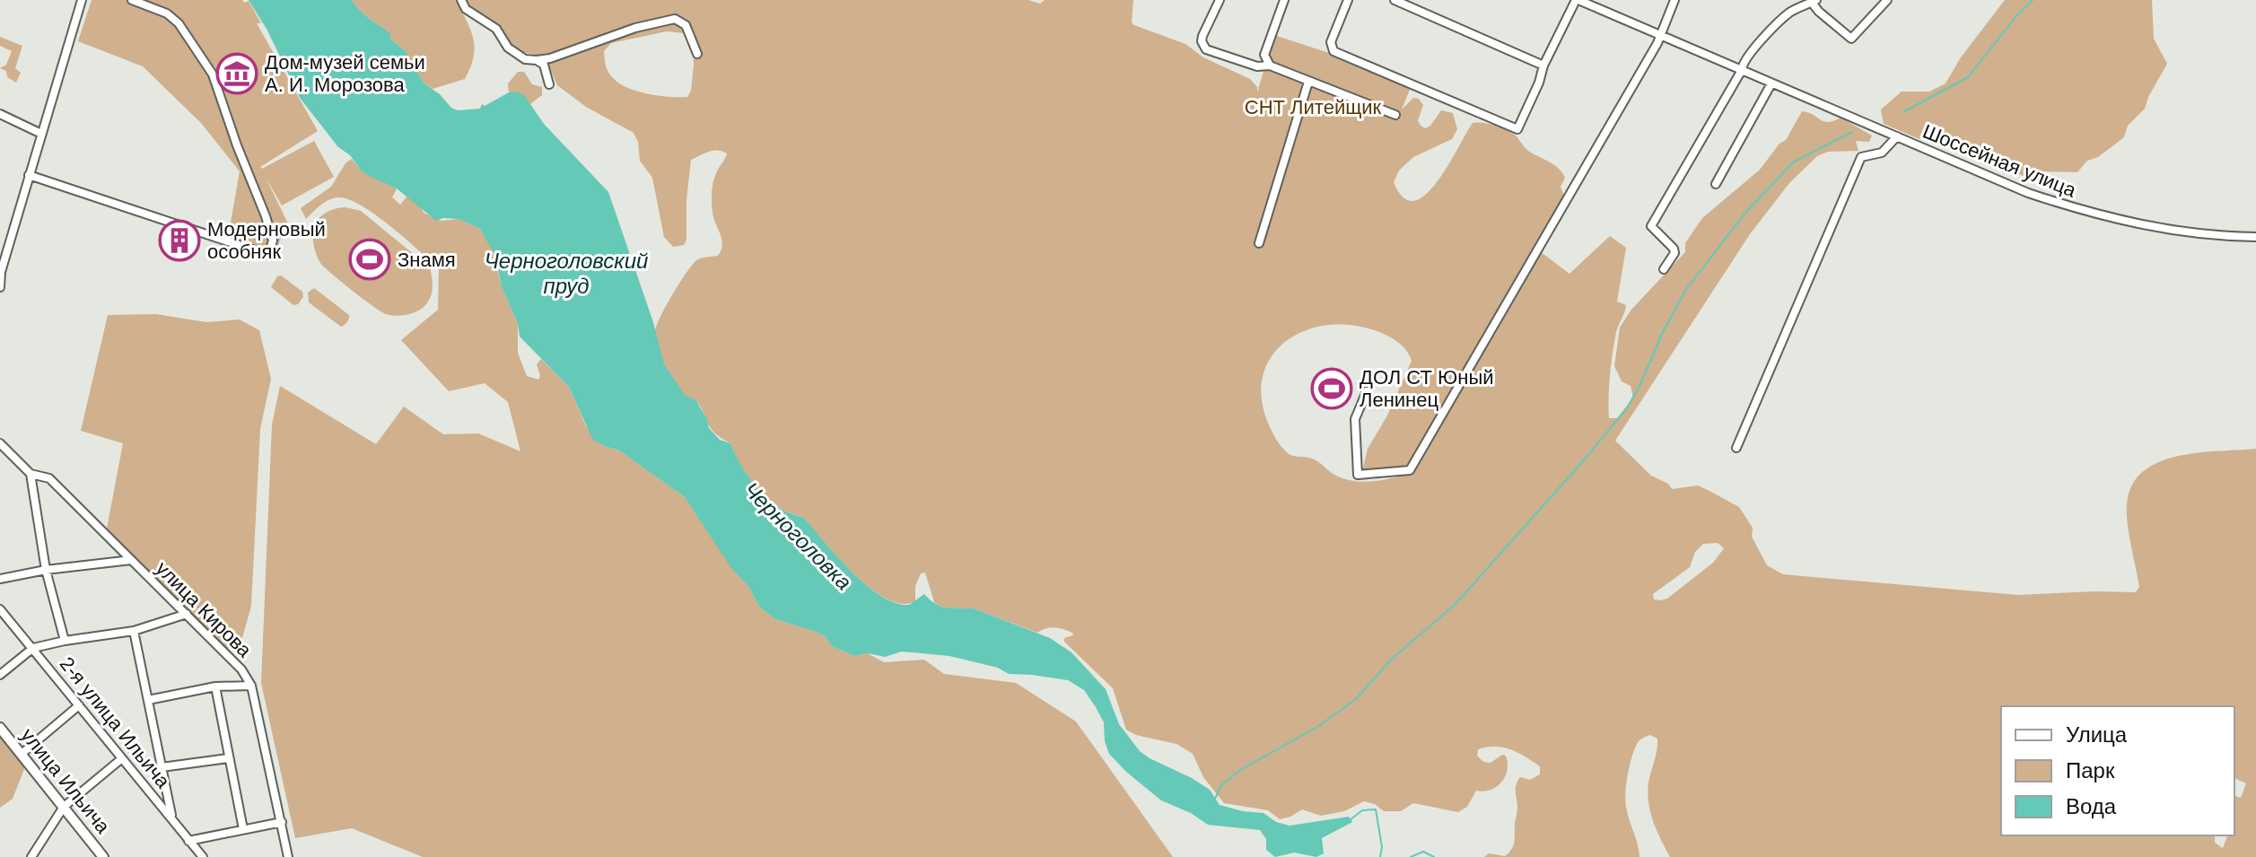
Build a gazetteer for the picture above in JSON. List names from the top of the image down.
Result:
{
  "streets": {
    "main road": ["улица Ильича"],
    "street": ["Шоссейная улица", "улица Кирова", "2-я улица Ильича"]
  },
  "water": ["Черноголовский пруд", "Черноголовка"],
  "parks": ["СНТ Литейщик"],
  "places": {
    "museum": ["Дом-музей семьи А. И. Морозова"],
    "building": ["Модерновый особняк"],
    "sports": ["Знамя", "ДОЛ СТ Юный Ленинец"]
  },
  "legend": ["Улица", "Парк", "Вода"]
}
